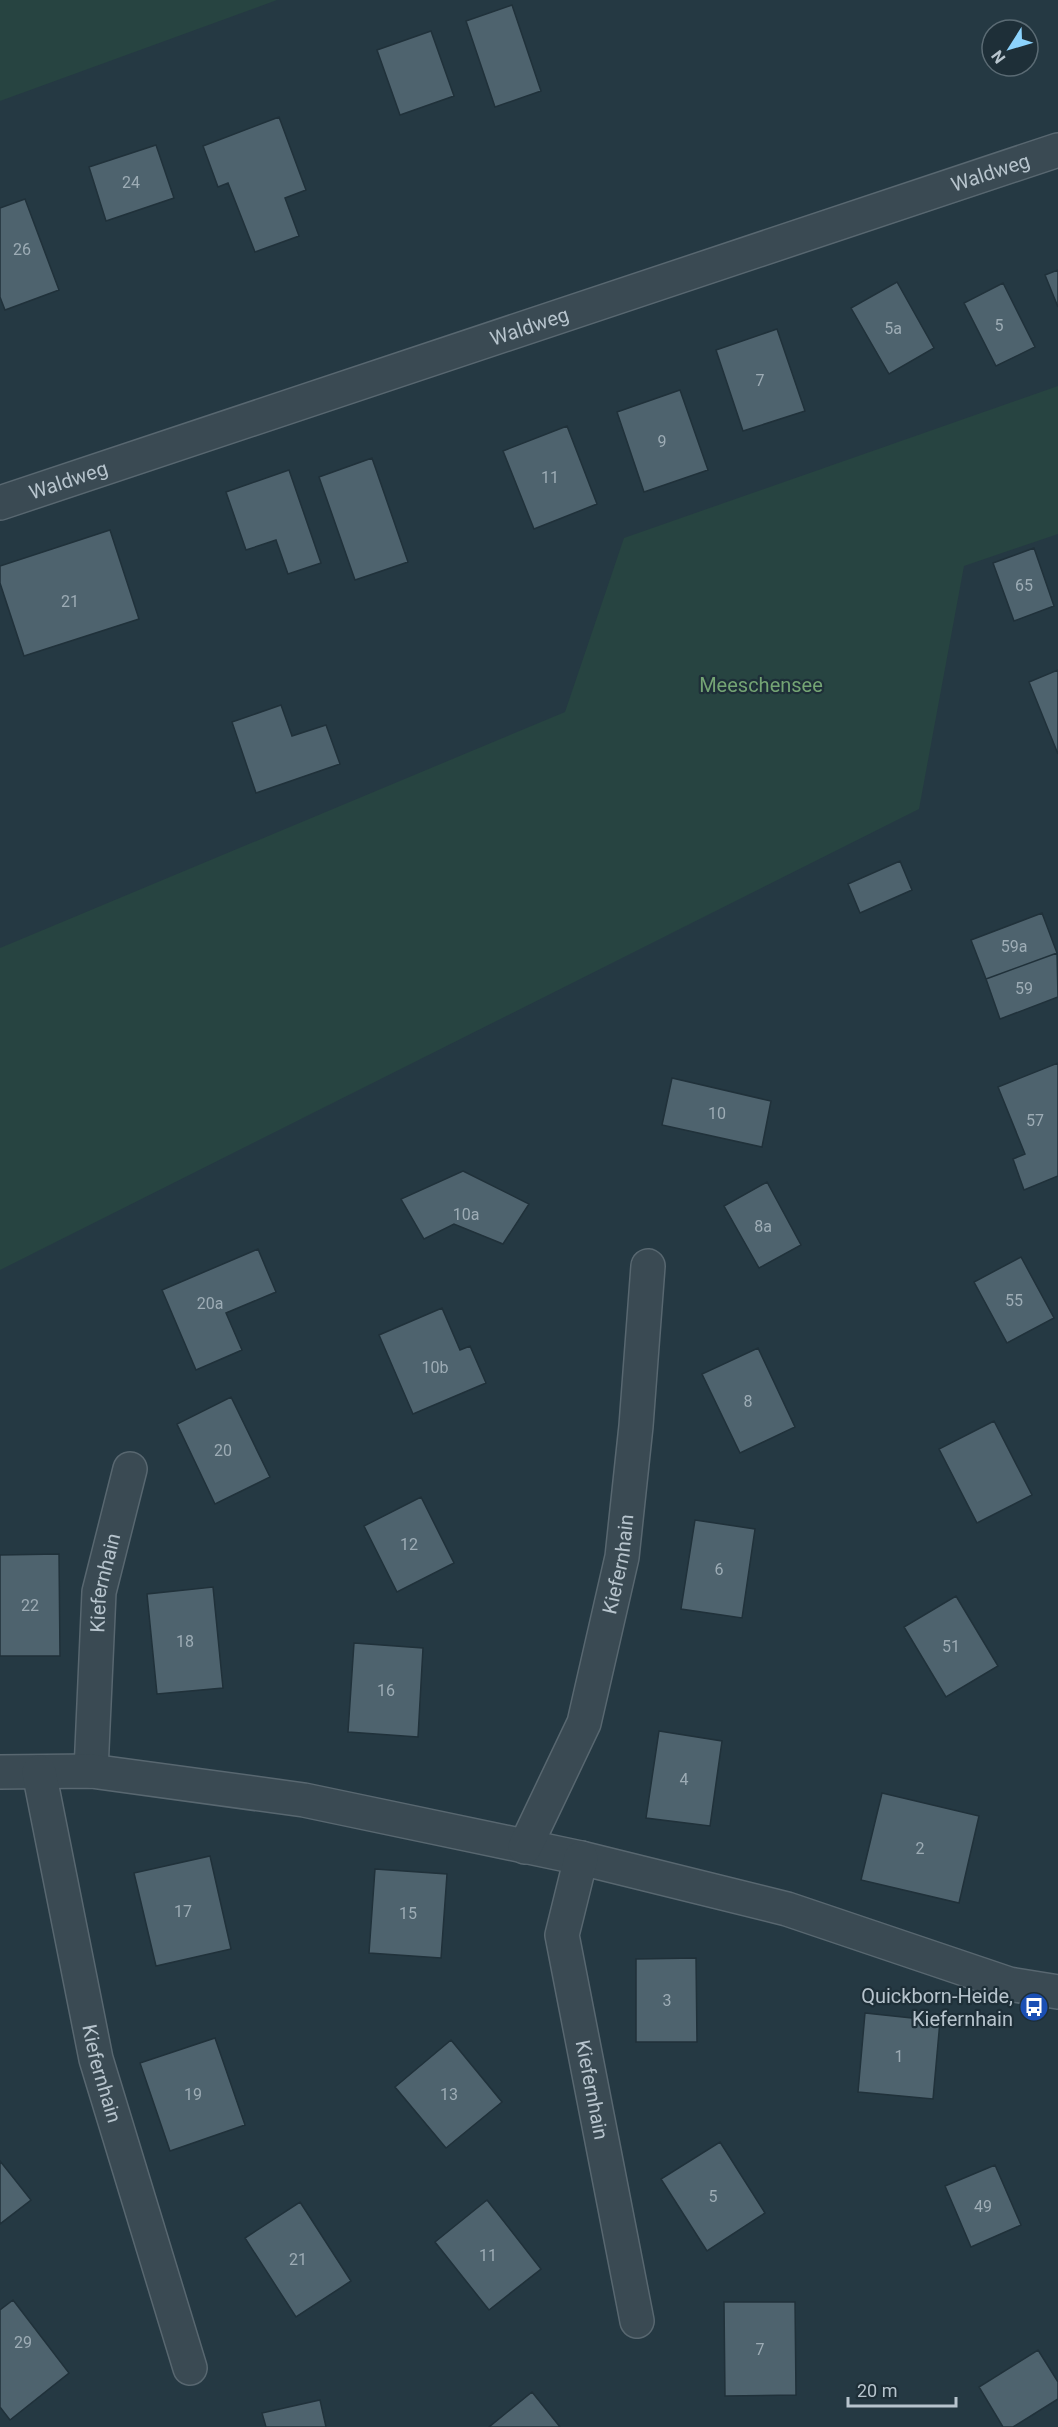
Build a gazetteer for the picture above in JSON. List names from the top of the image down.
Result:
{
  "streets": {
    "street": ["Waldweg", "Kiefernhain"]
  },
  "parks": ["Meeschensee"],
  "places": {
    "bus stop": ["Quickborn-Heide, Kiefernhain"]
  },
  "house_numbers": [
    "24",
    "26",
    "5",
    "5a",
    "7",
    "9",
    "11",
    "65",
    "21",
    "59a",
    "59",
    "10",
    "57",
    "10a",
    "8a",
    "55",
    "20a",
    "10b",
    "8",
    "20",
    "12",
    "6",
    "22",
    "18",
    "51",
    "16",
    "4",
    "2",
    "17",
    "15",
    "3",
    "1",
    "19",
    "13",
    "5",
    "49",
    "11",
    "21",
    "29",
    "7"
  ],
  "scale_bar": "20 m",
  "north": "bottom left"
}
